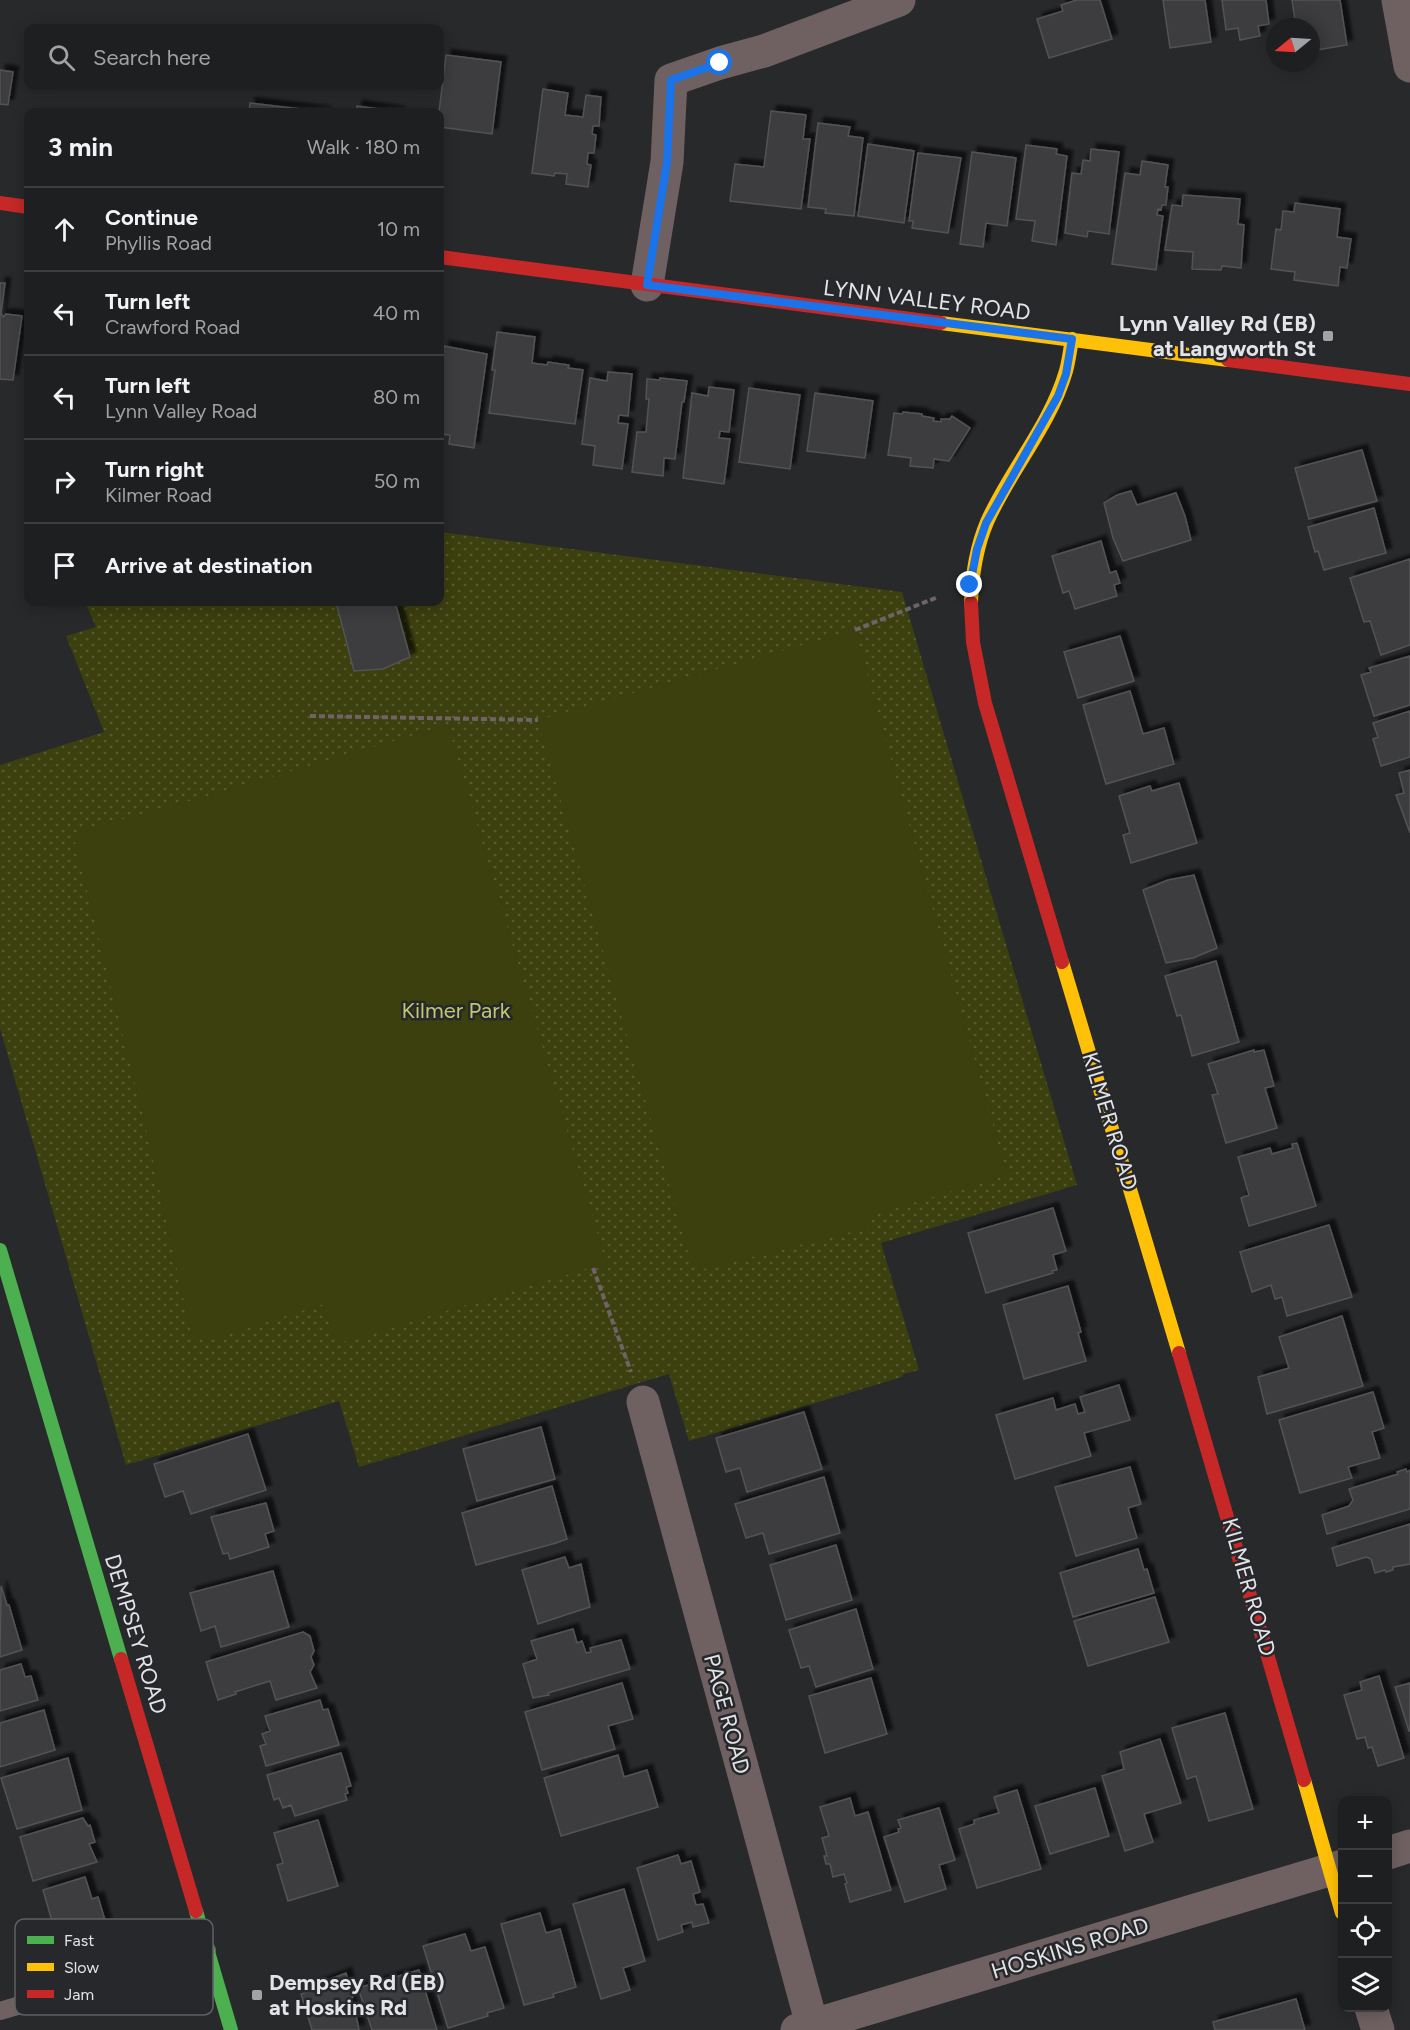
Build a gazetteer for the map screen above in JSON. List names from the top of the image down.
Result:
{
  "streets": {
    "street": [
      "LYNN VALLEY ROAD",
      "KILMER ROAD",
      "DEMPSEY ROAD",
      "PAGE ROAD",
      "HOSKINS ROAD"
    ]
  },
  "crossings": [
    ["LYNN VALLEY ROAD", "KILMER ROAD"],
    ["KILMER ROAD", "HOSKINS ROAD"],
    ["PAGE ROAD", "HOSKINS ROAD"]
  ],
  "parks": ["Kilmer Park"],
  "places": {
    "transit": ["Lynn Valley Rd (EB) at Langworth St", "Dempsey Rd (EB) at Hoskins Rd"]
  },
  "legend": ["Fast", "Slow", "Jam"],
  "north": "left",
  "page": {
    "search": "Search here",
    "heading": ["3 min", "Walk · 180 m"],
    "list": [
      ["Continue", "Phyllis Road", "10 m"],
      ["Turn left", "Crawford Road", "40 m"],
      ["Turn left", "Lynn Valley Road", "80 m"],
      ["Turn right", "Kilmer Road", "50 m"],
      "Arrive at destination"
    ],
    "map_buttons": ["+", "−"]
  }
}
